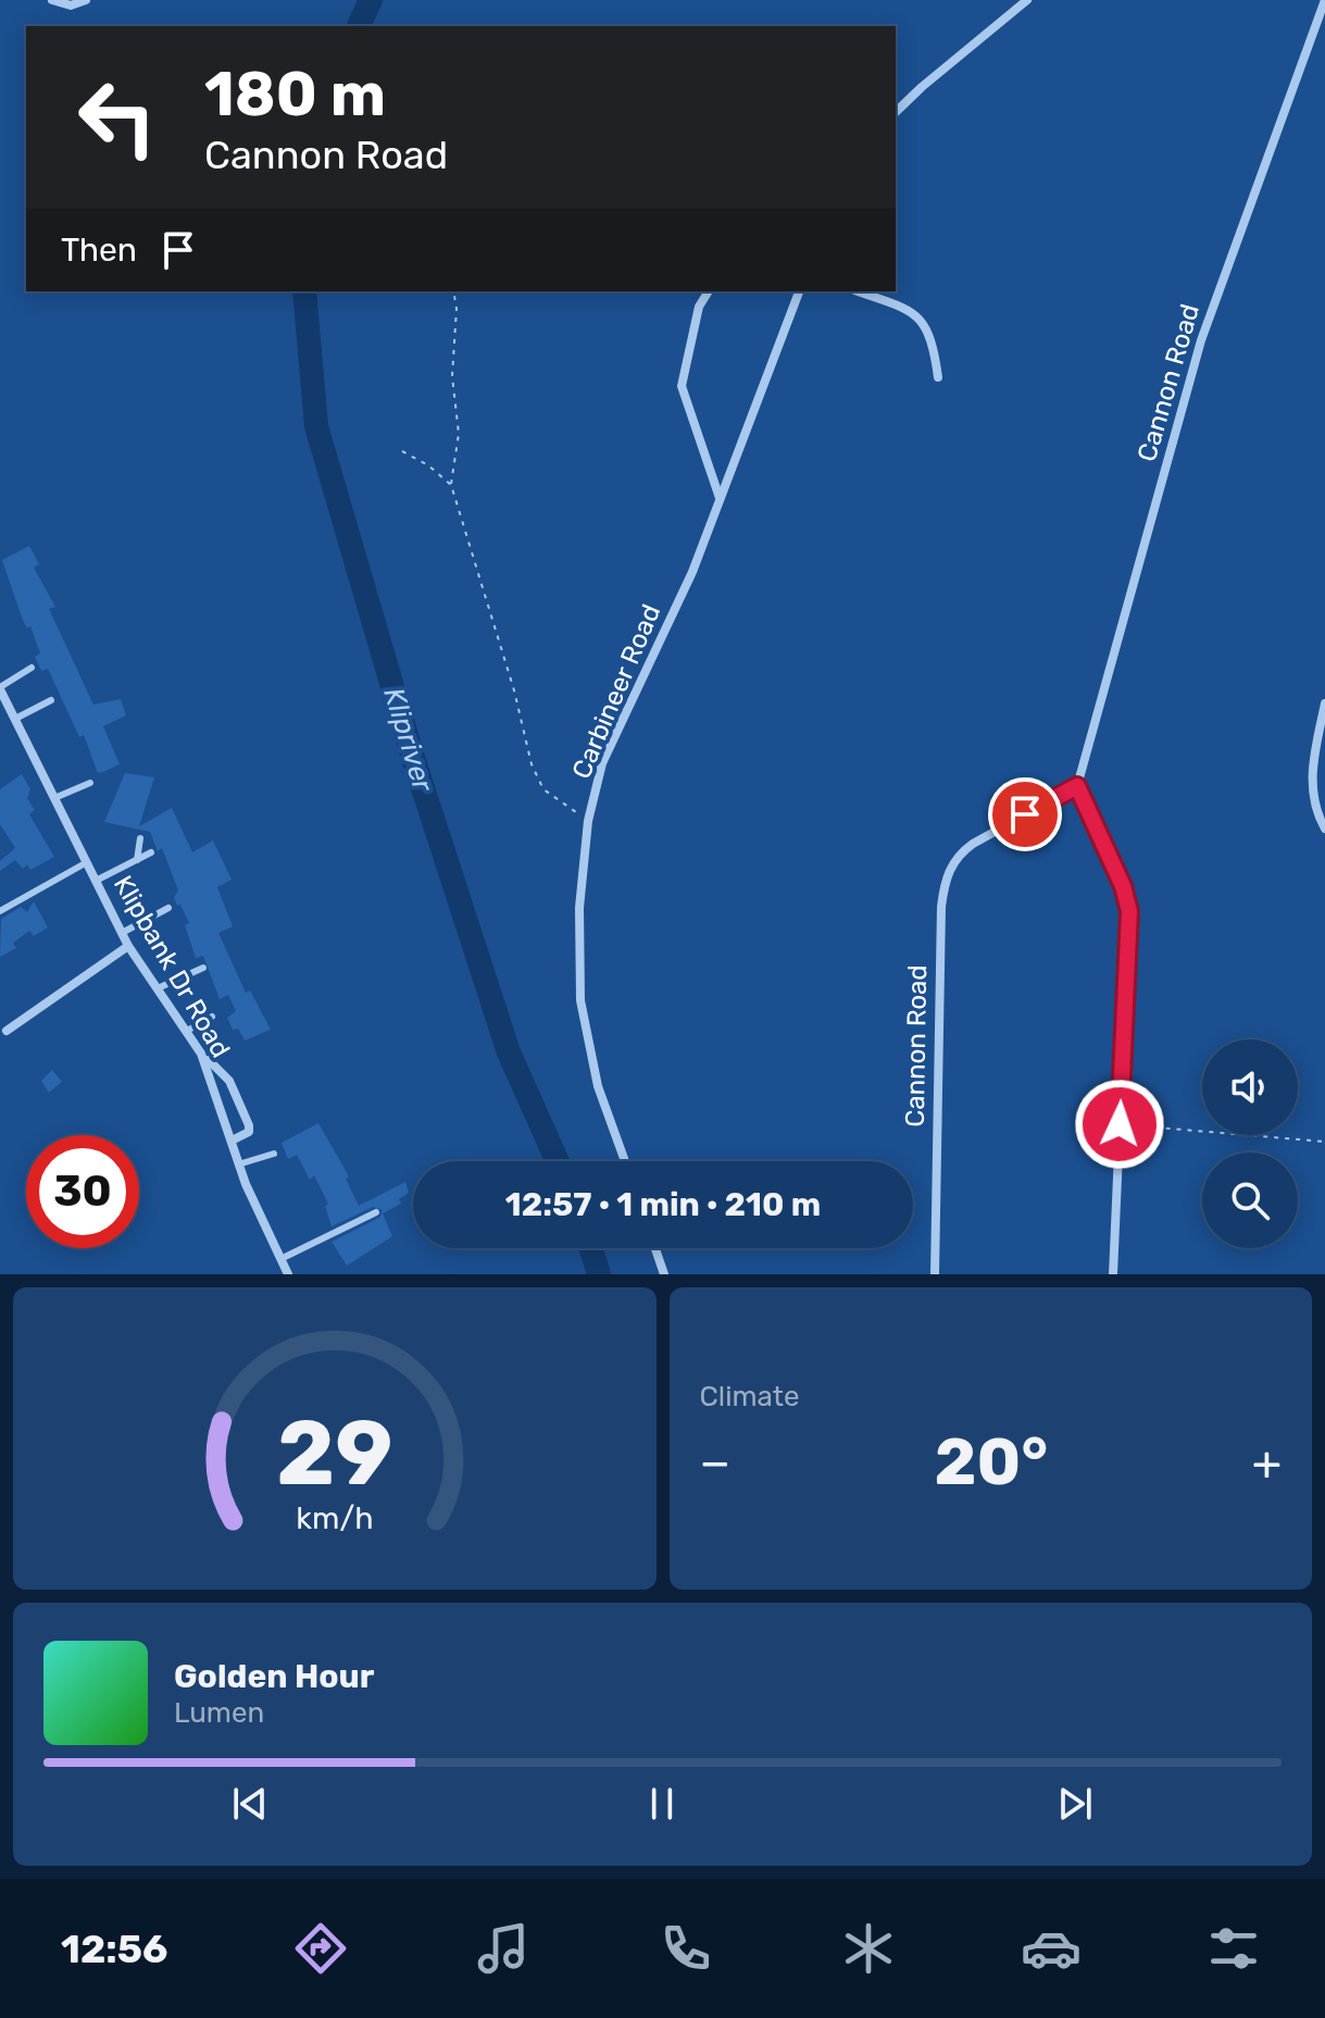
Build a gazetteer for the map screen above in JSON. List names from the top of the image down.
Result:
{
  "streets": {
    "street": ["Cannon Road", "Carbineer Road", "Klipbank Dr Road"]
  },
  "water": ["Klipriver"],
  "page": {
    "turn": ["180 m", "Cannon Road"],
    "then": "Then",
    "limit": "30",
    "trip": "12:57 · 1 min · 210 m",
    "tile": "Climate",
    "heat": ["−", "20°", "+"],
    "song": ["Golden Hour", "Lumen"],
    "tabs": "12:56",
    "gauge": ["29", "km/h"]
  }
}
